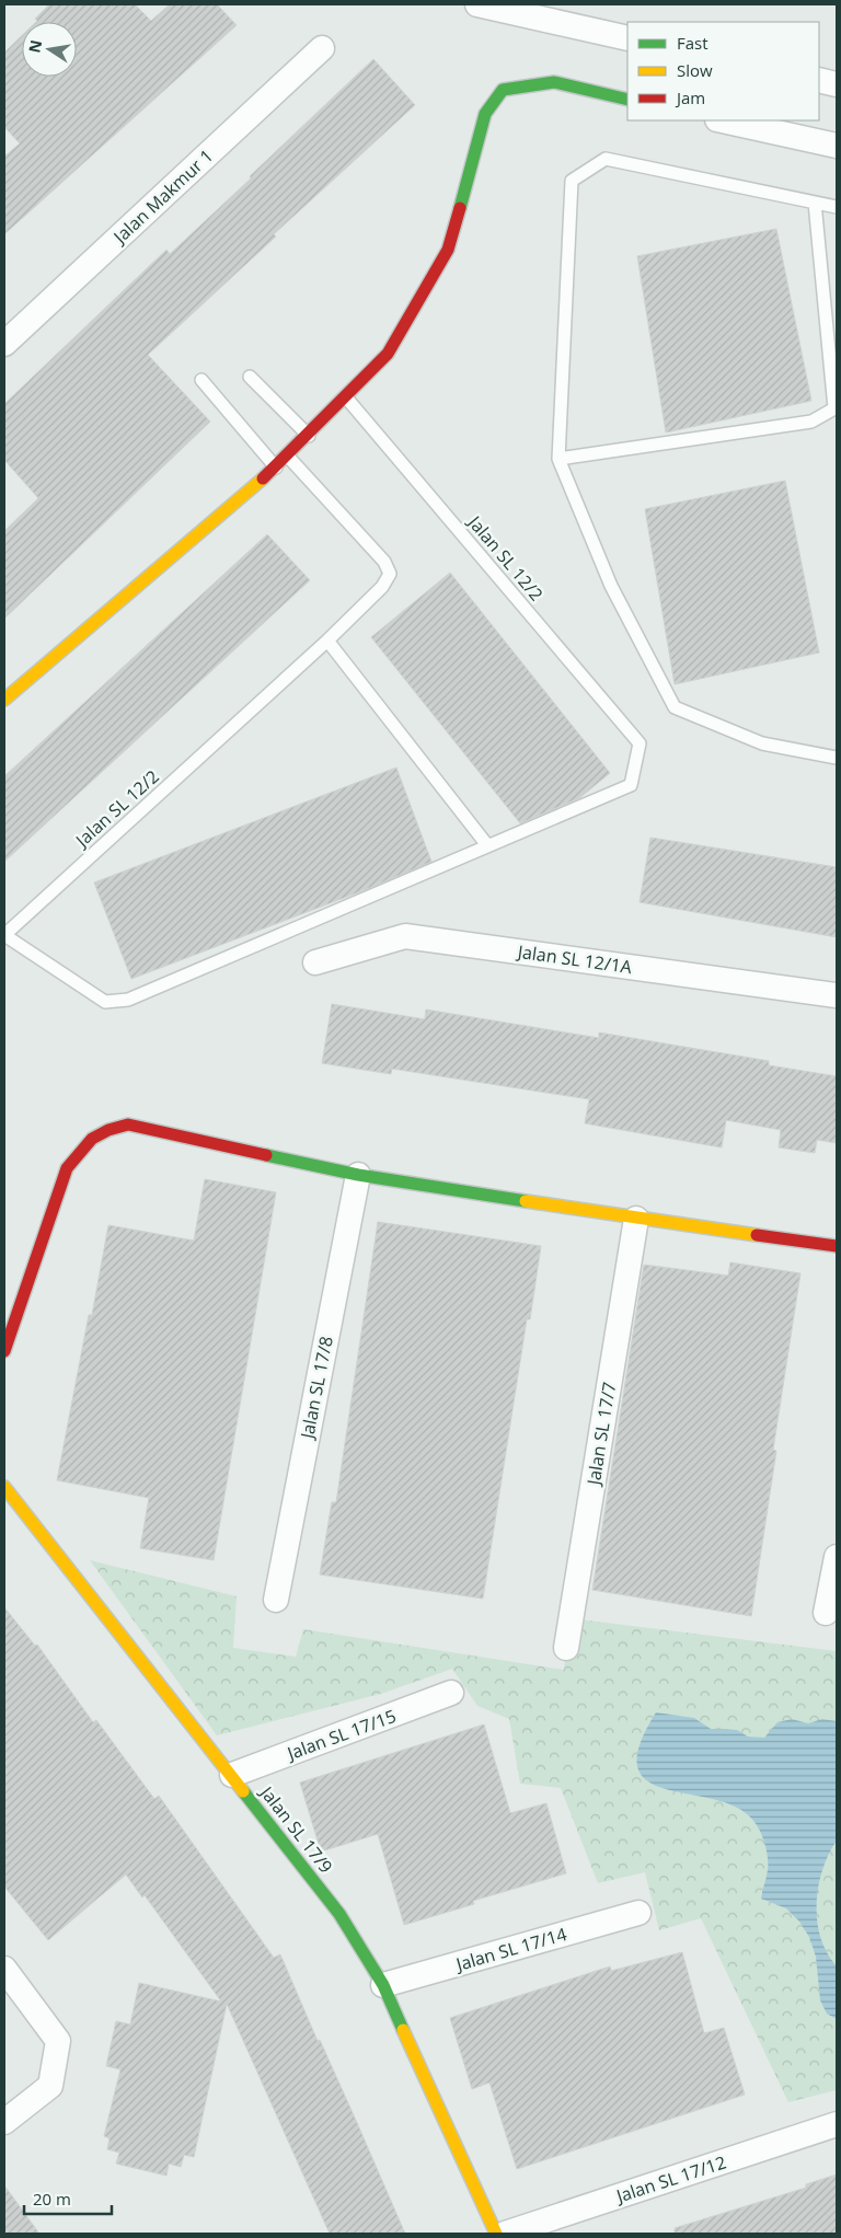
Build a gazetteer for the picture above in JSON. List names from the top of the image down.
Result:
{
  "streets": {
    "street": [
      "Jalan Makmur 1",
      "Jalan SL 12/1A",
      "Jalan SL 17/8",
      "Jalan SL 17/7",
      "Jalan SL 17/15",
      "Jalan SL 17/9",
      "Jalan SL 17/14",
      "Jalan SL 17/12"
    ],
    "lane": ["Jalan SL 12/2"]
  },
  "crossings": [
    ["Jalan SL 17/15", "Jalan SL 17/9"],
    ["Jalan SL 17/9", "Jalan SL 17/14"]
  ],
  "legend": ["Fast", "Slow", "Jam"],
  "scale_bar": "20 m",
  "north": "left"
}
